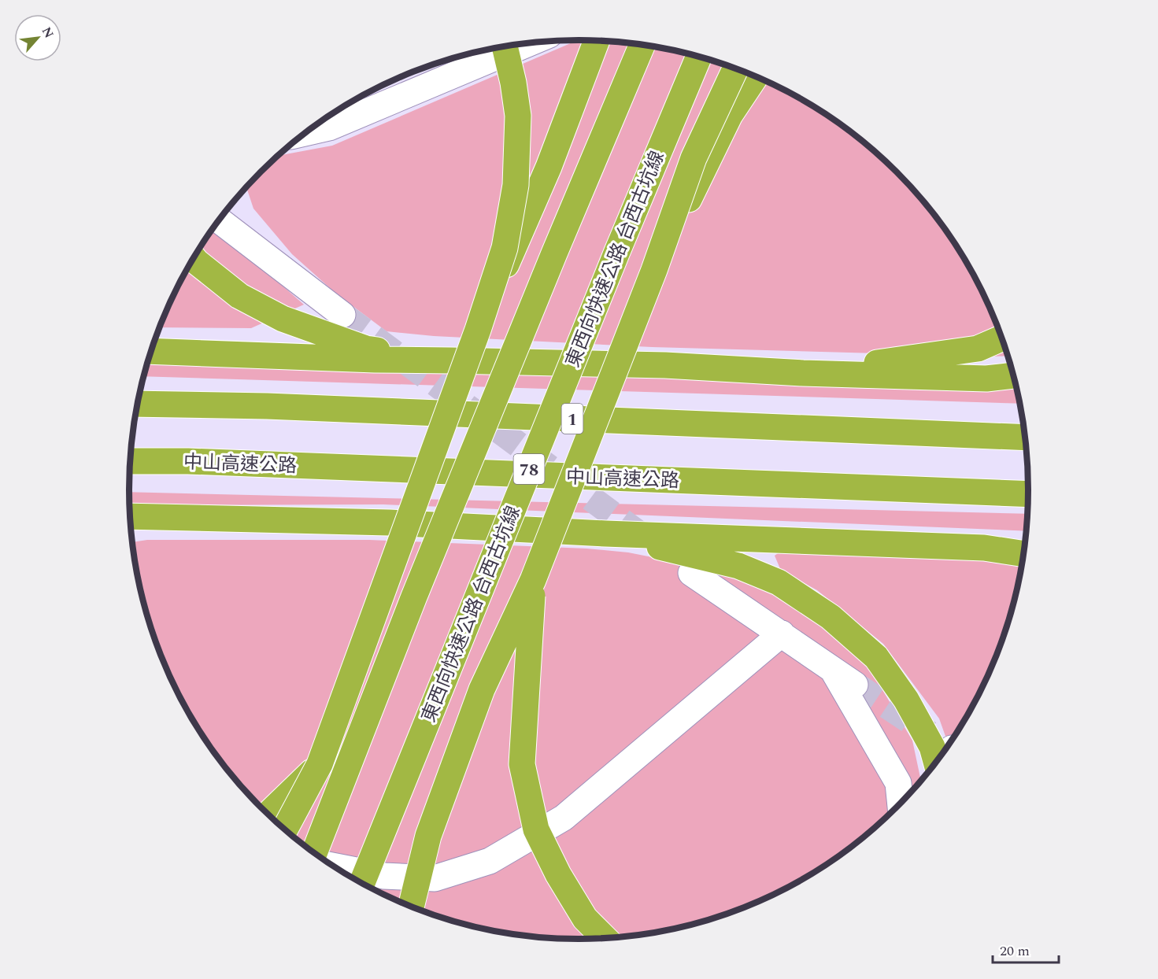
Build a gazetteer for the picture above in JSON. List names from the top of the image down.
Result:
{
  "streets": {
    "highway": [
      "東西向快速公路 台西古坑線",
      "1",
      "中山高速公路",
      "78"
    ]
  },
  "scale_bar": "20 m",
  "north": "top right"
}
